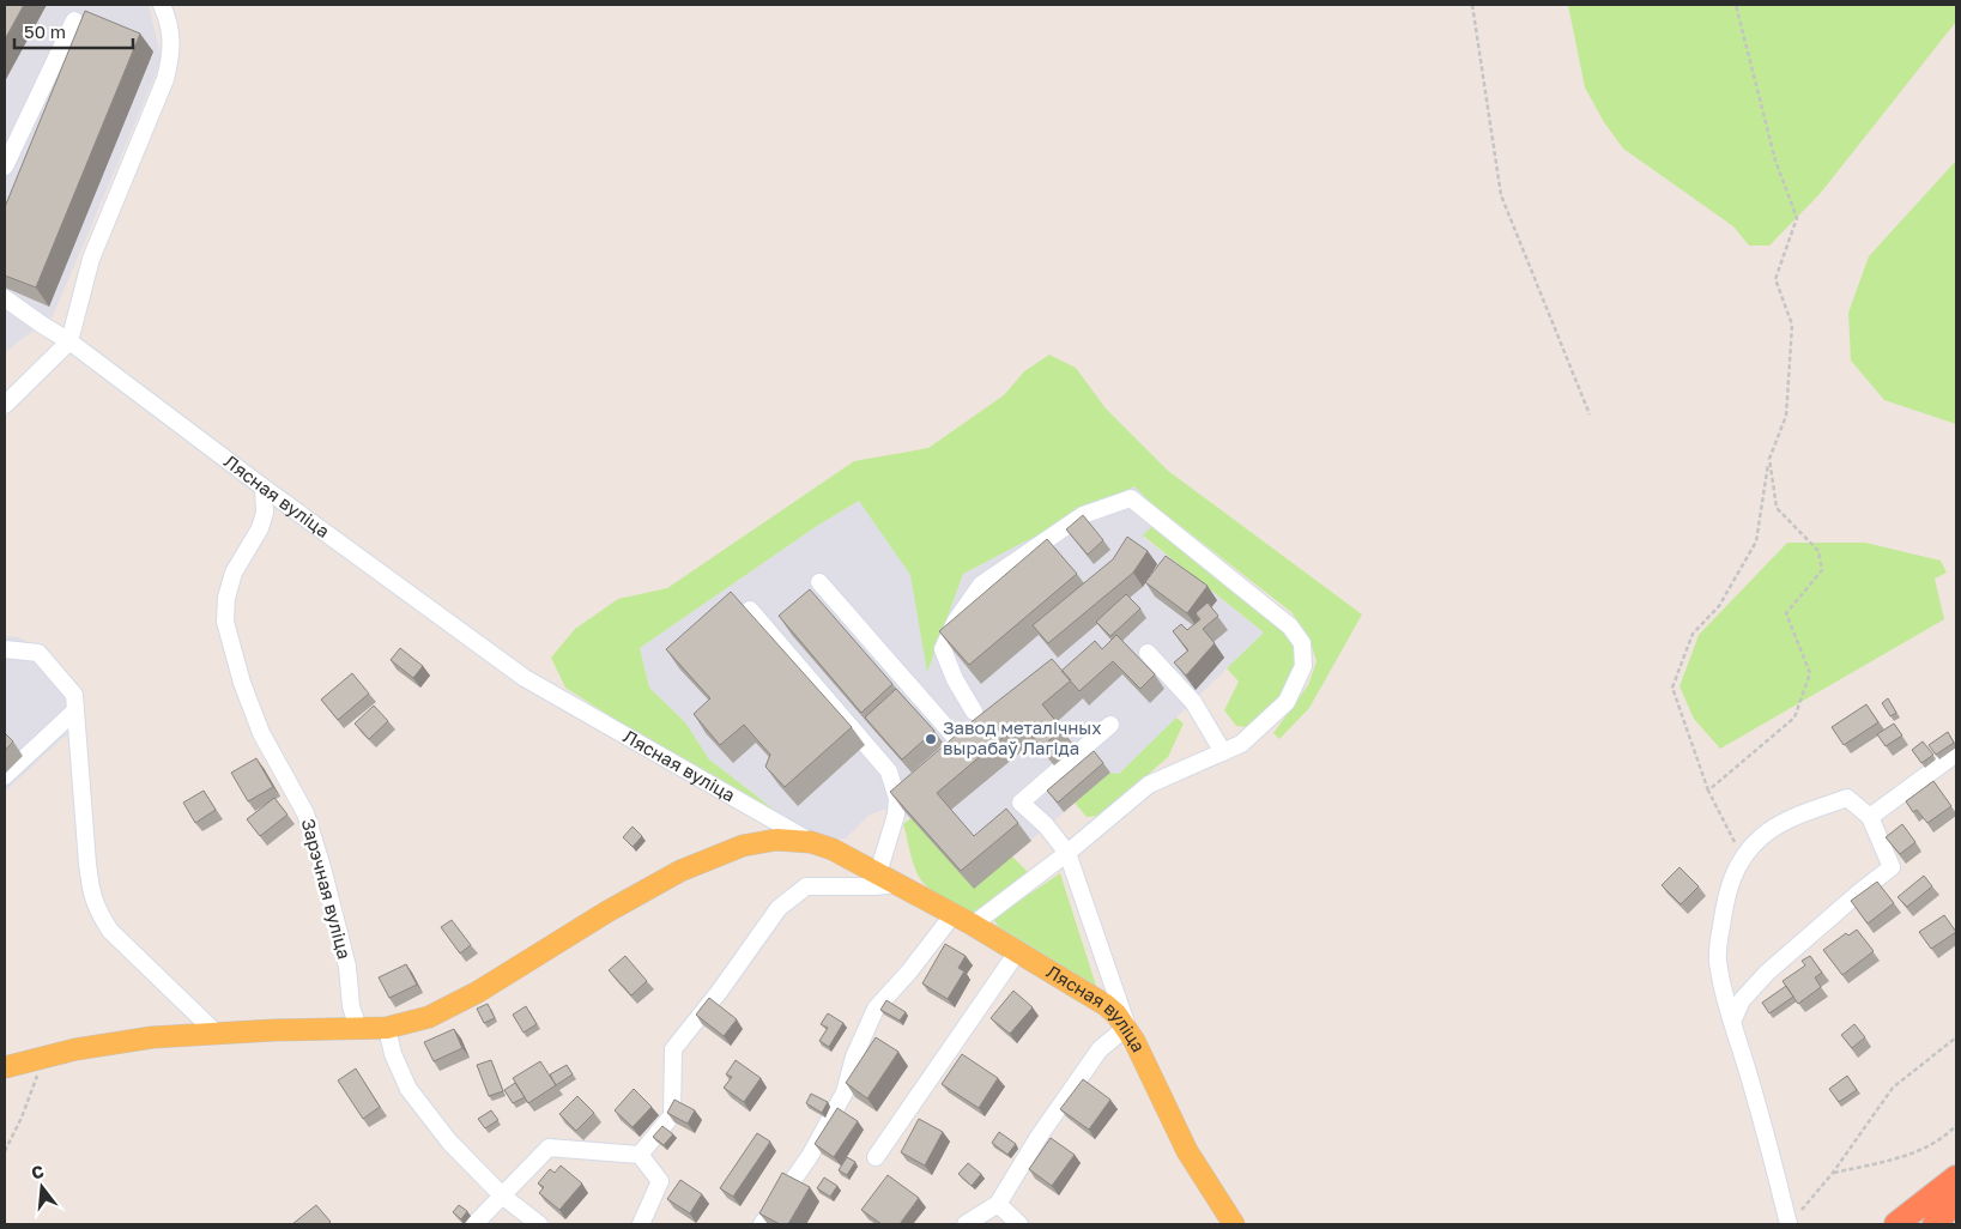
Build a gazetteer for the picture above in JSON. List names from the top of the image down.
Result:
{
  "streets": {
    "main road": ["Лясная вуліца"],
    "street": ["Зарэчная вуліца"]
  },
  "crossings": [
    ["Лясная вуліца", "Зарэчная вуліца"]
  ],
  "places": ["Завод металічных вырабаў Лагіда"],
  "scale_bar": "50 m",
  "north": "top"
}
